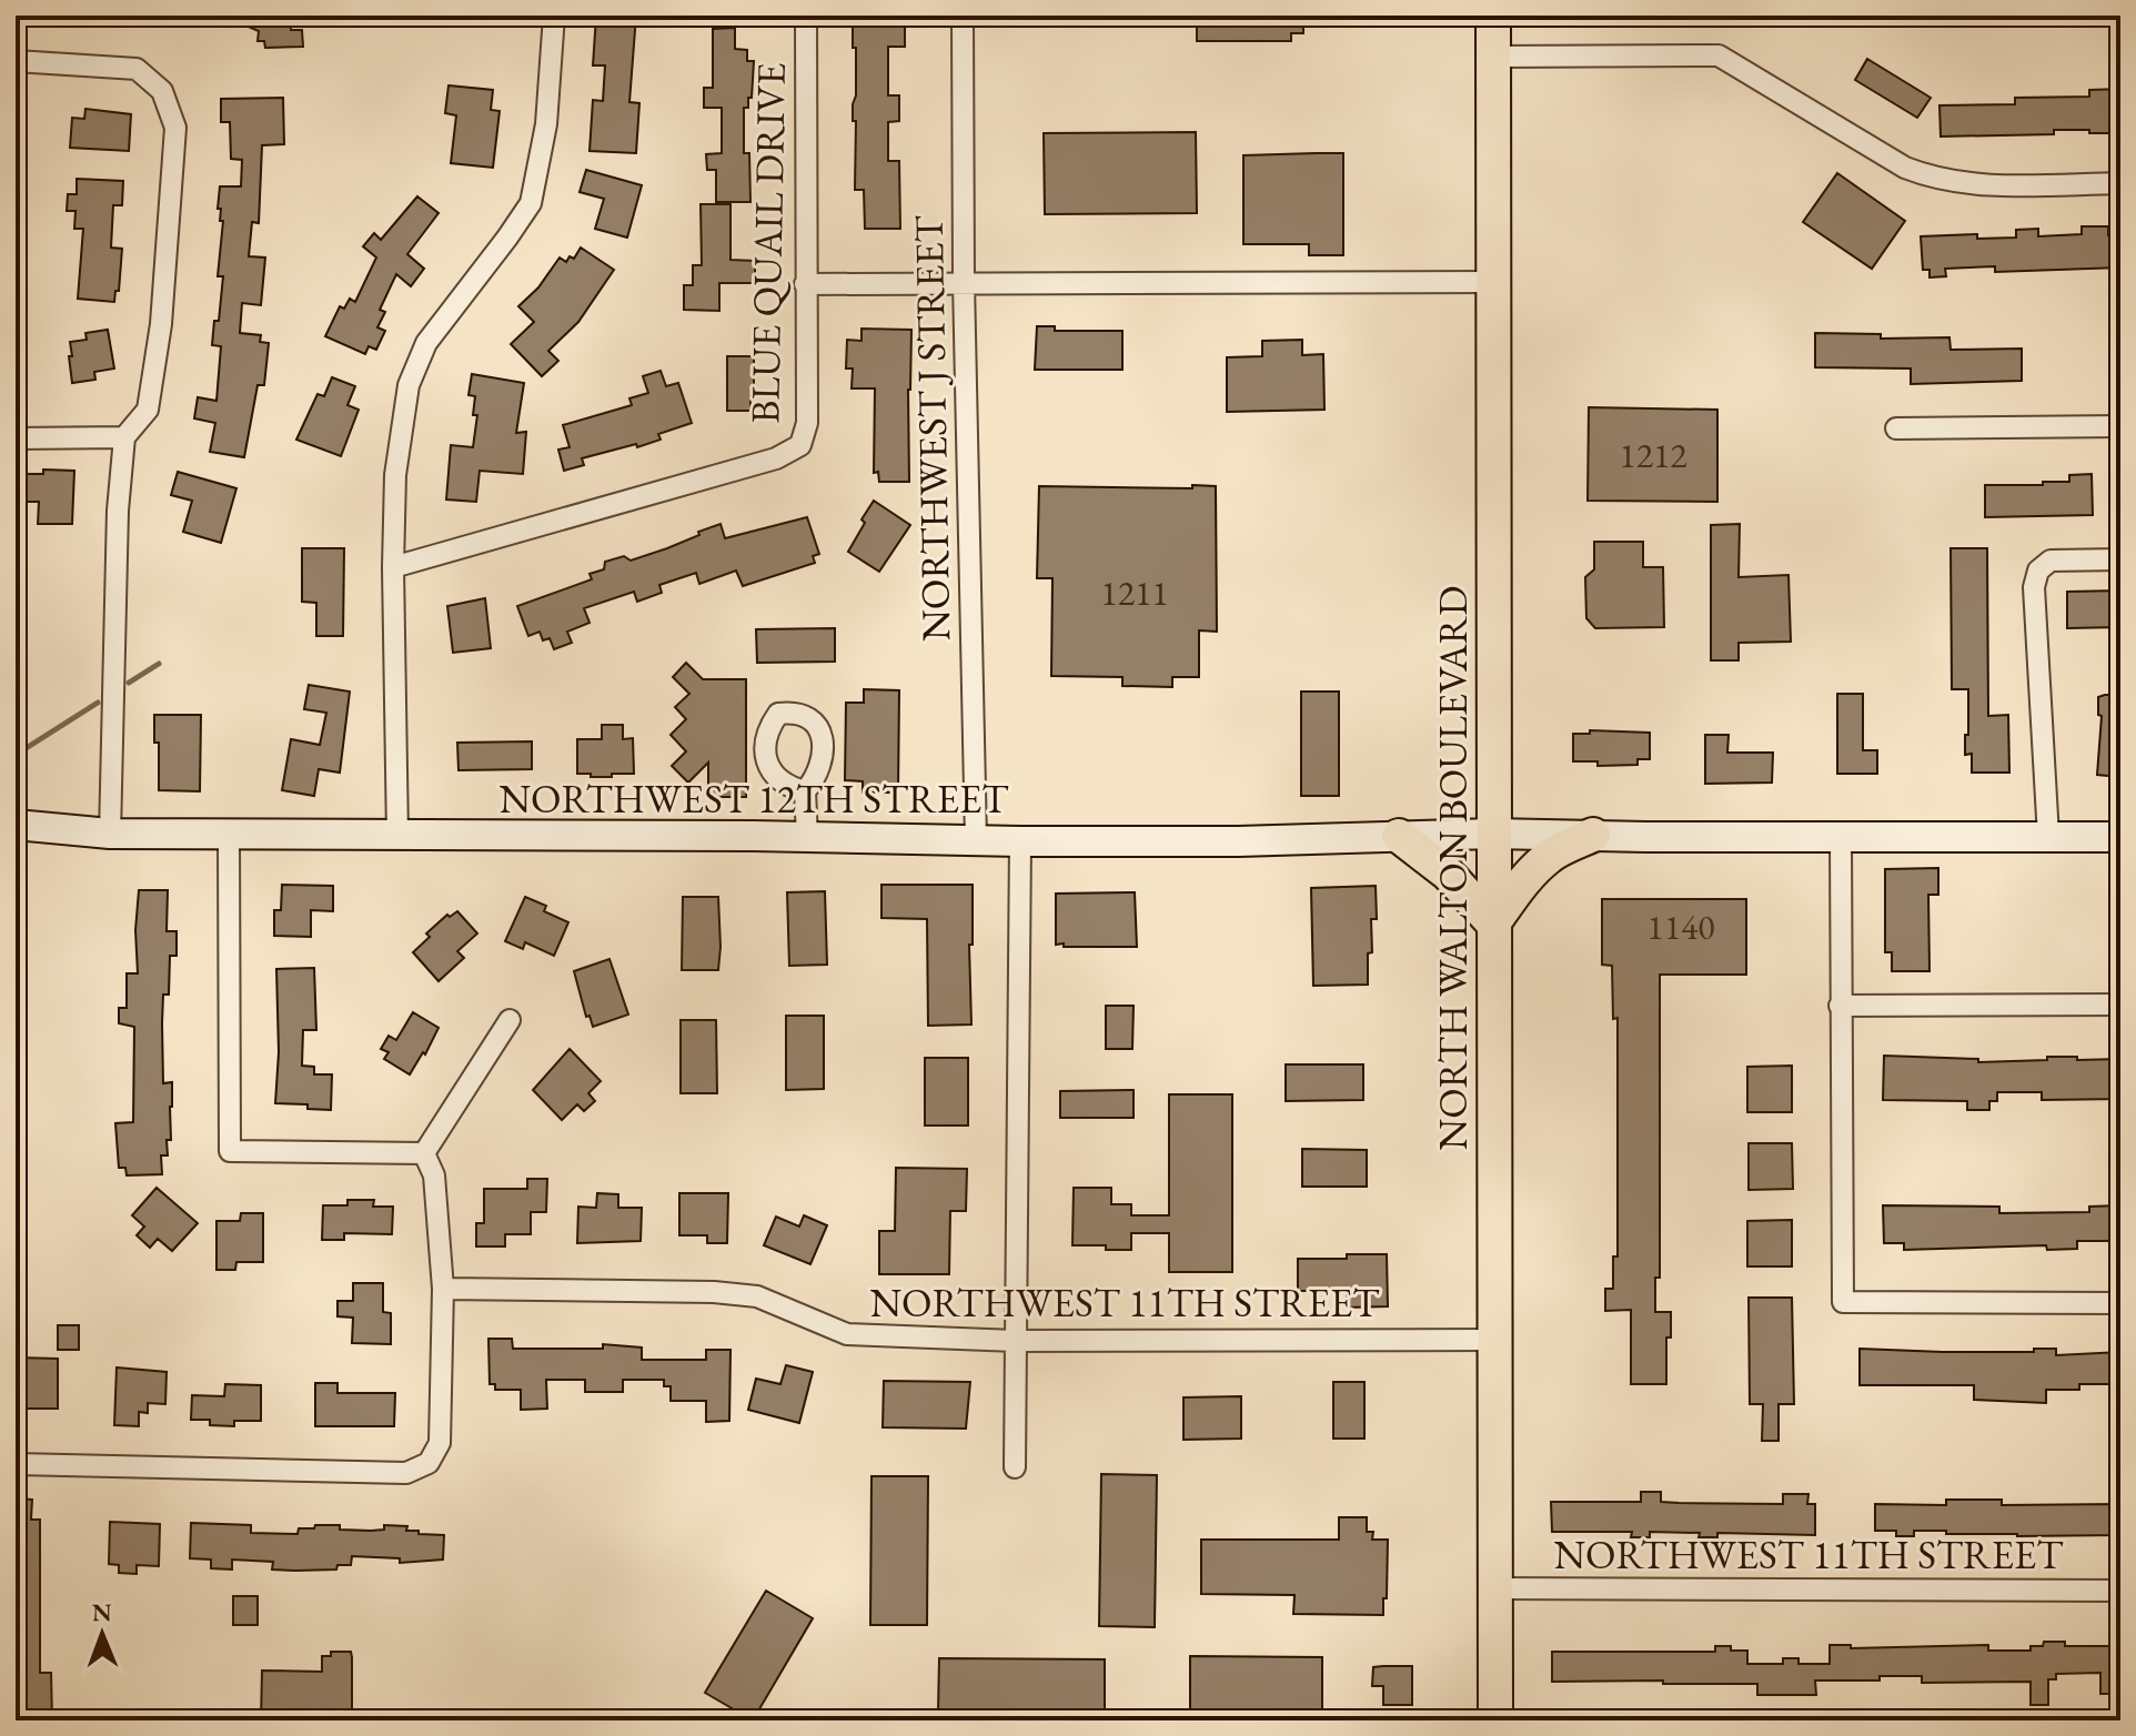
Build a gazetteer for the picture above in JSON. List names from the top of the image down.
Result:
{
  "streets": {
    "main road": ["NORTH WALTON BOULEVARD"],
    "street": [
      "BLUE QUAIL DRIVE",
      "NORTHWEST J STREET",
      "NORTHWEST 12TH STREET",
      "NORTHWEST 11TH STREET"
    ]
  },
  "crossings": [
    ["NORTHWEST J STREET", "NORTHWEST 12TH STREET"],
    ["NORTHWEST 12TH STREET", "NORTH WALTON BOULEVARD"],
    ["NORTH WALTON BOULEVARD", "NORTHWEST 11TH STREET"]
  ],
  "house_numbers": ["1212", "1211", "1140"],
  "north": "top"
}
